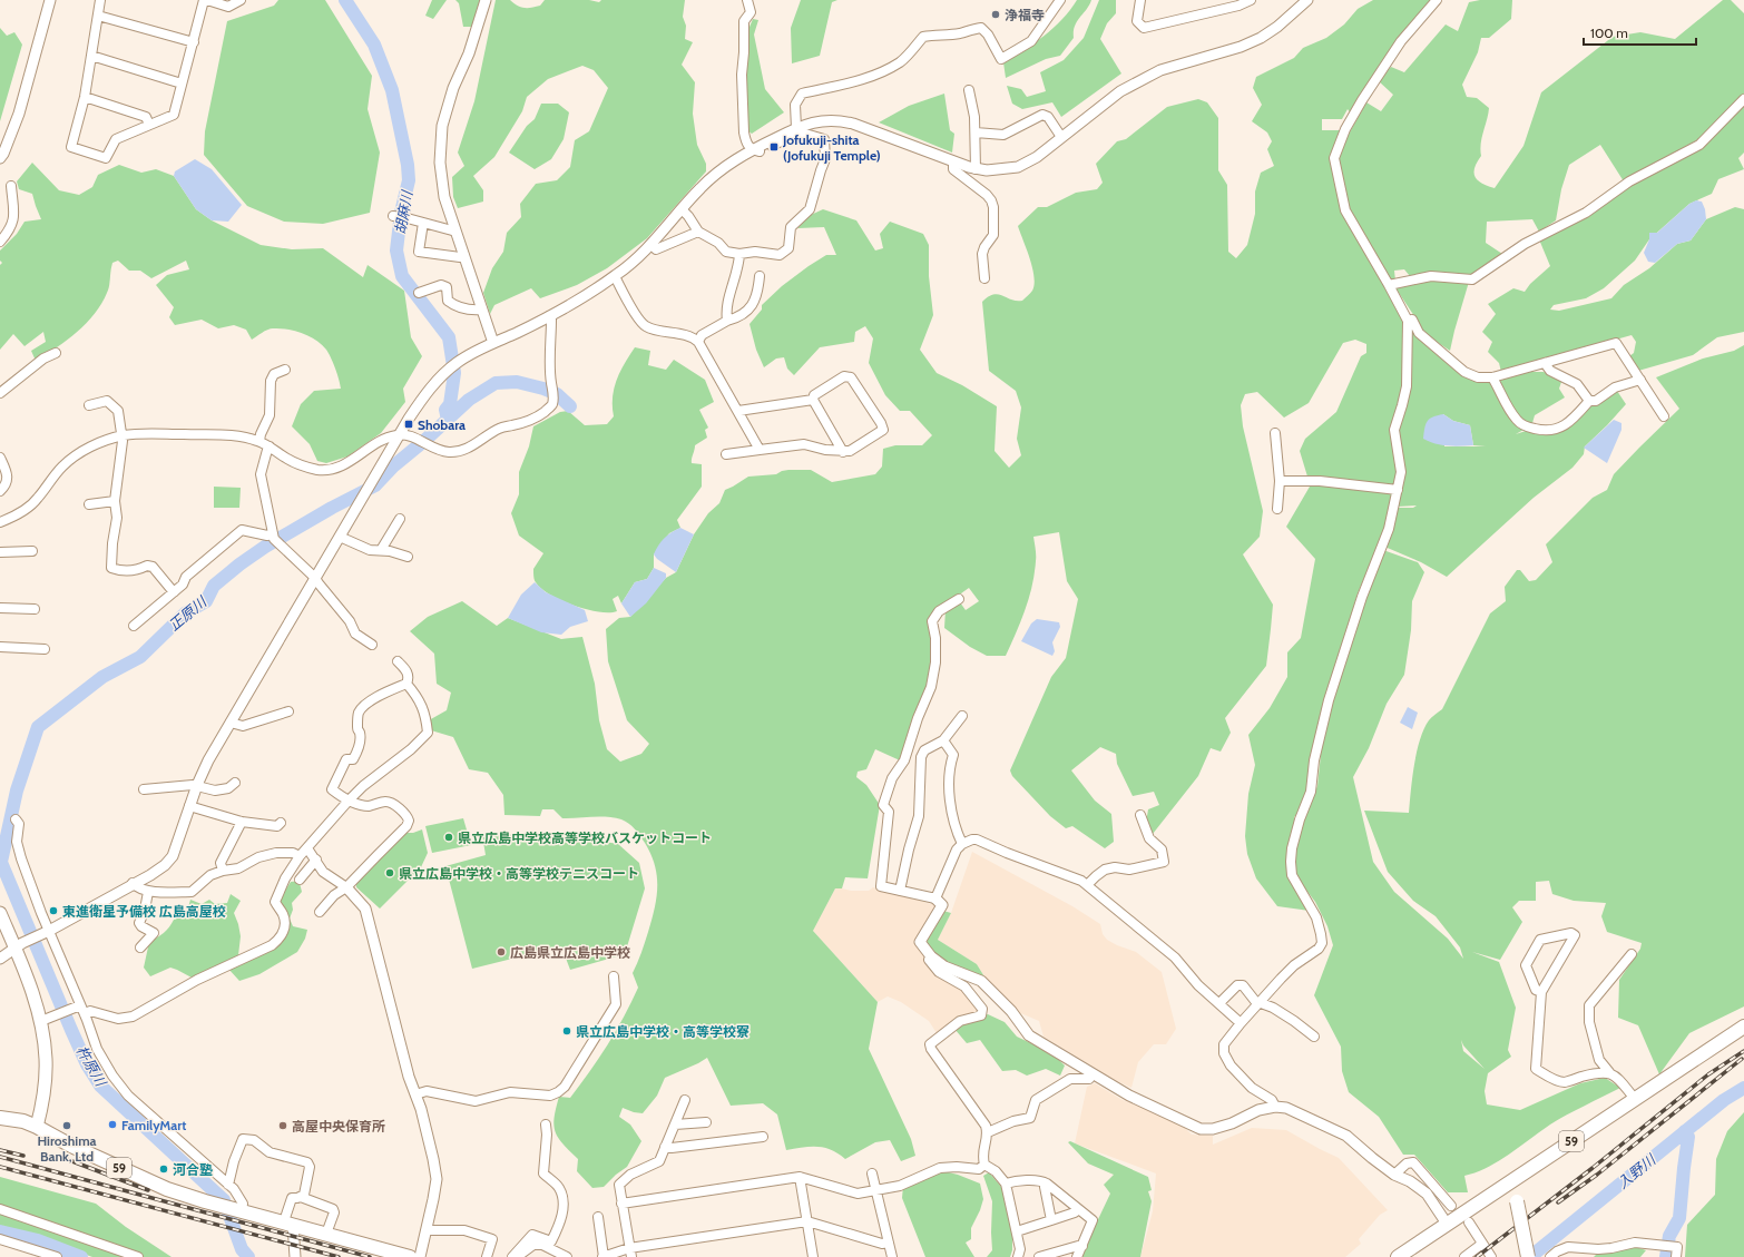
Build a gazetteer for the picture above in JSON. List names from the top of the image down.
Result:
{
  "streets": {
    "main road": ["59"]
  },
  "water": [
    "胡麻川",
    "正原川",
    "杵原川",
    "入野川"
  ],
  "places": {
    "other": [
      "浄福寺",
      "県立広島中学校高等学校バスケットコート",
      "県立広島中学校・高等学校テニスコート",
      "東進衛星予備校 広島高屋校",
      "広島県立広島中学校",
      "県立広島中学校・高等学校寮",
      "FamilyMart",
      "Hiroshima Bank, Ltd",
      "高屋中央保育所",
      "河合塾"
    ],
    "transit": ["Jofukuji-shita (Jofukuji Temple)", "Shobara"]
  },
  "scale_bar": "100 m"
}
